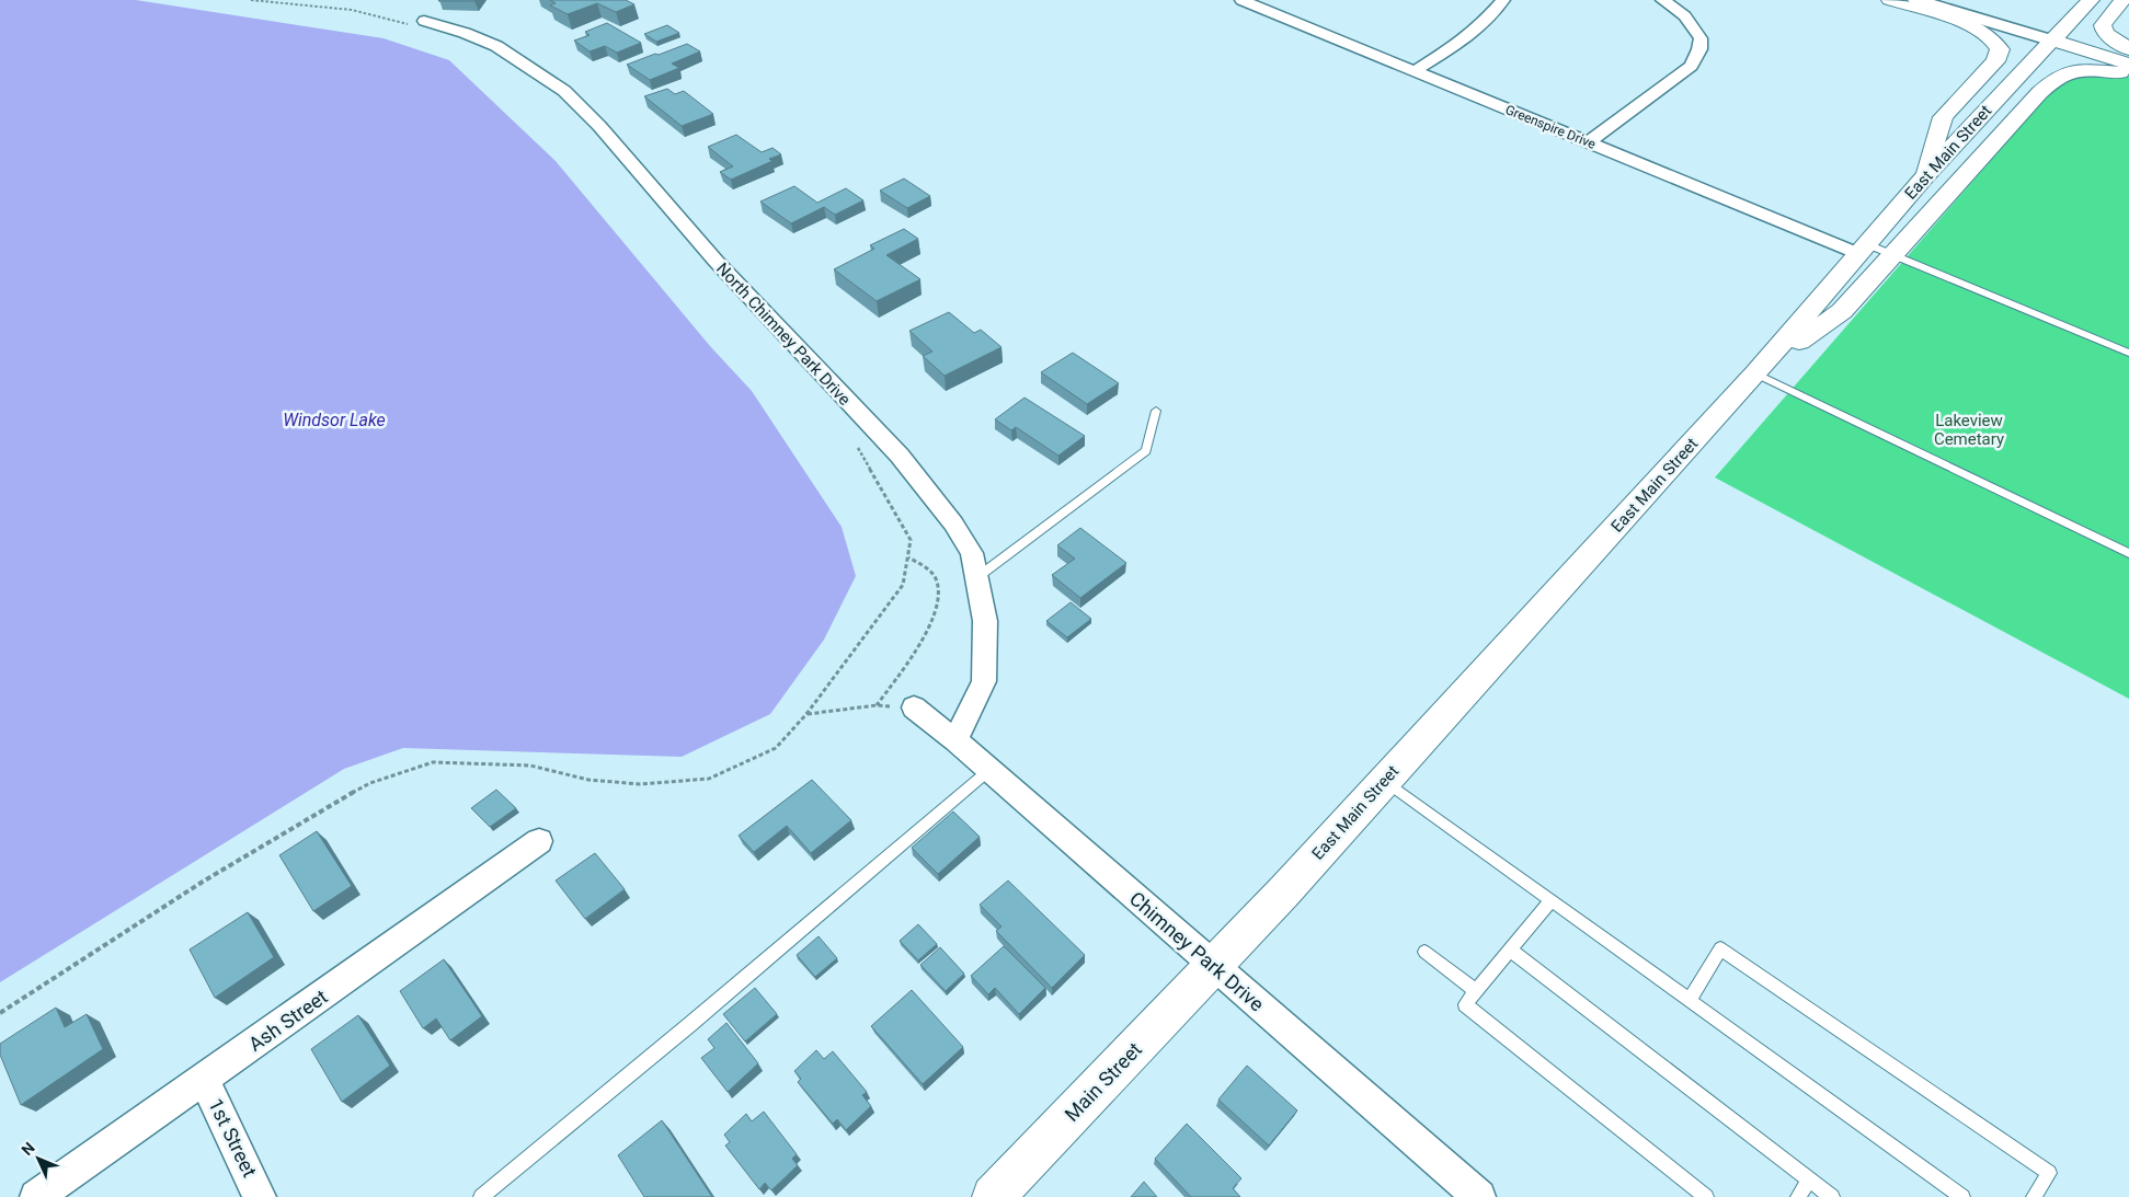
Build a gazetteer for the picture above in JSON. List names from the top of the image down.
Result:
{
  "streets": {
    "main road": ["East Main Street", "Main Street"],
    "street": [
      "Greenspire Drive",
      "North Chimney Park Drive",
      "Chimney Park Drive",
      "Ash Street",
      "1st Street"
    ]
  },
  "crossings": [
    ["Greenspire Drive", "East Main Street"],
    ["East Main Street", "Chimney Park Drive"],
    ["East Main Street", "Main Street"],
    ["North Chimney Park Drive", "Chimney Park Drive"],
    ["Chimney Park Drive", "Main Street"],
    ["Ash Street", "1st Street"]
  ],
  "water": ["Windsor Lake"],
  "parks": ["Lakeview Cemetary"],
  "north": "top left"
}
